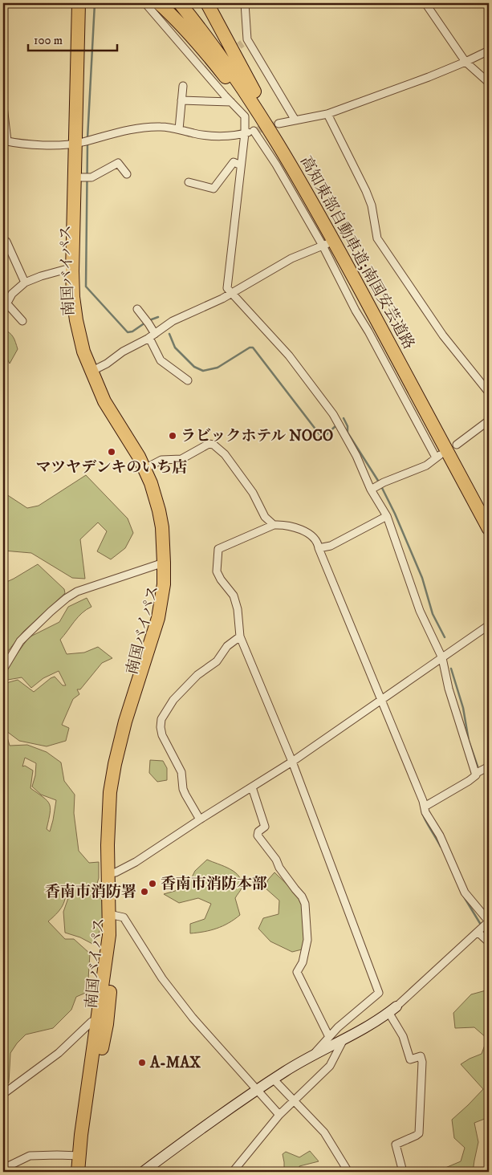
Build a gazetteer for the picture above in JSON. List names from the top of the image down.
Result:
{
  "streets": {
    "highway": ["高知東部自動車道;南国安芸道路", "南国バイパス"]
  },
  "places": [
    "ラビックホテル NOCO",
    "マツヤデンキのいち店",
    "香南市消防本部",
    "香南市消防署",
    "A-MAX"
  ],
  "scale_bar": "100 m"
}
